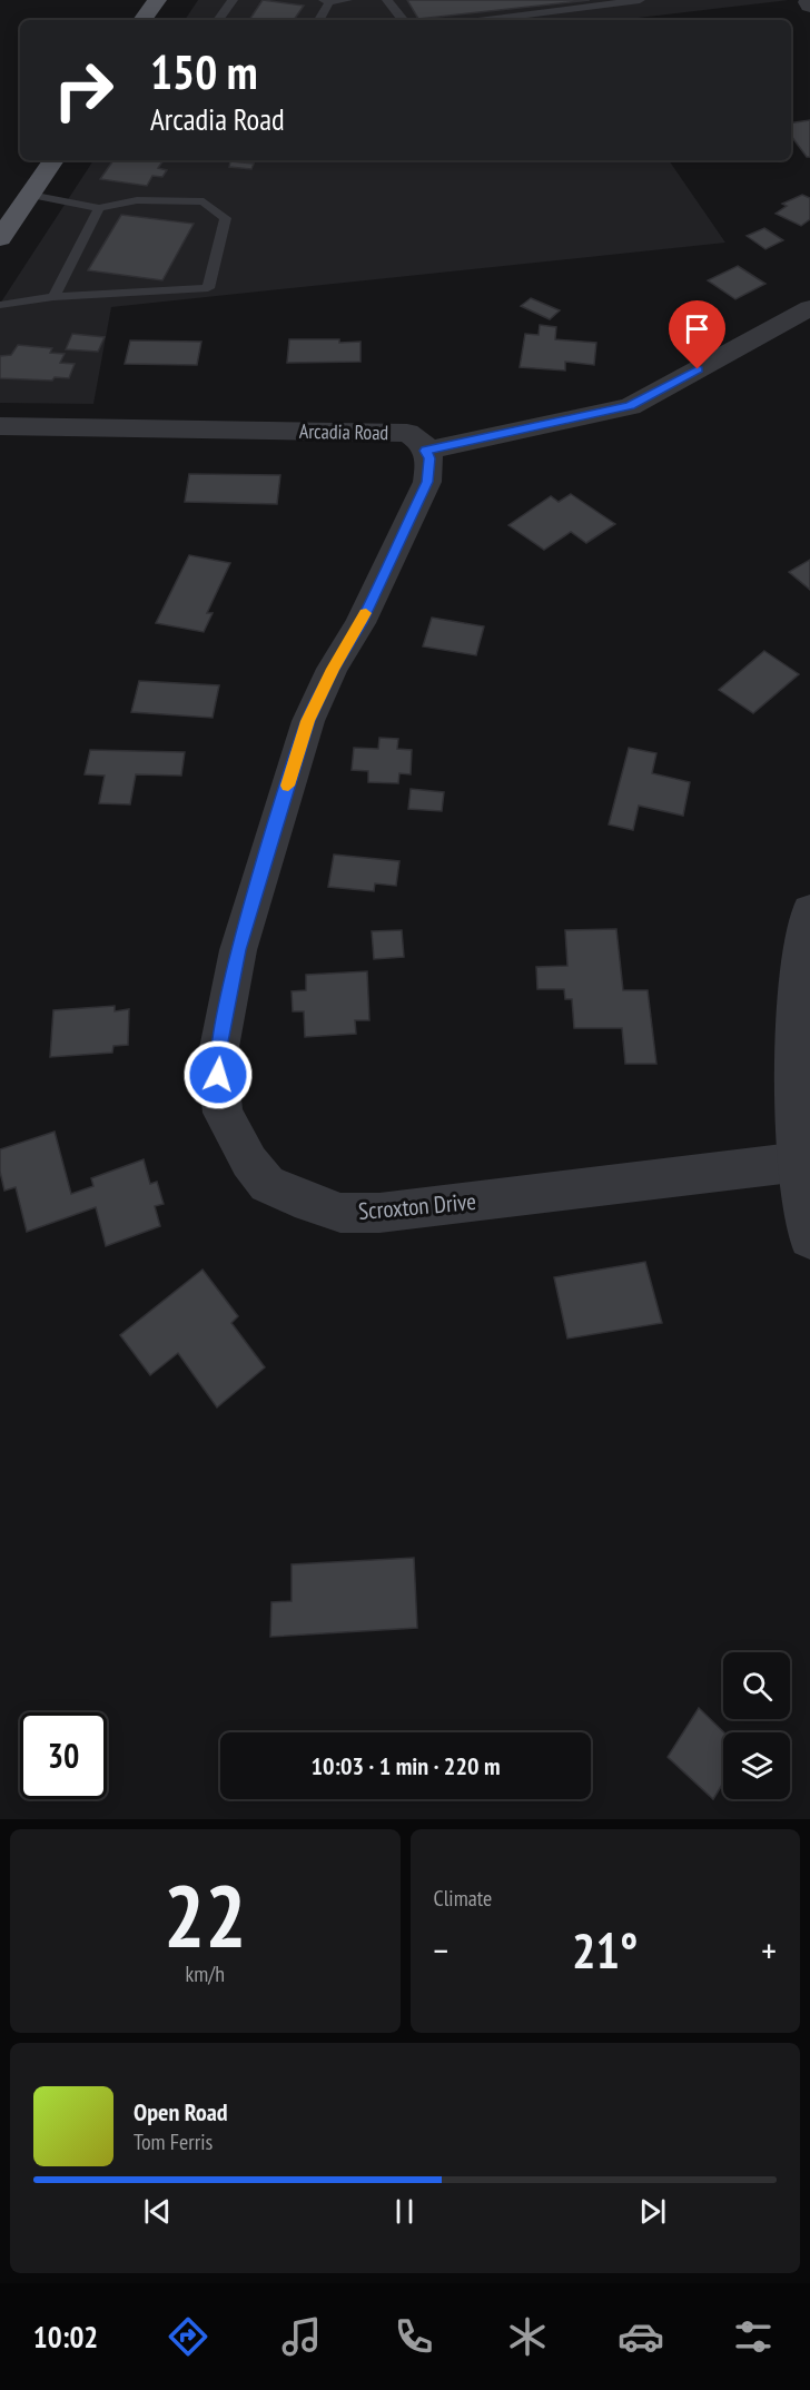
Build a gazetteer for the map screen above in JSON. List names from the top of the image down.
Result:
{
  "streets": {
    "street": ["Arcadia Road", "Scroxton Drive"]
  },
  "crossings": [
    ["Arcadia Road", "Scroxton Drive"]
  ],
  "page": {
    "turn": ["150 m", "Arcadia Road"],
    "limit": "30",
    "trip": "10:03 · 1 min · 220 m",
    "tile": [
      ["22", "km/h"],
      "Climate"
    ],
    "heat": ["−", "21°", "+"],
    "song": ["Open Road", "Tom Ferris"],
    "tabs": "10:02"
  }
}
